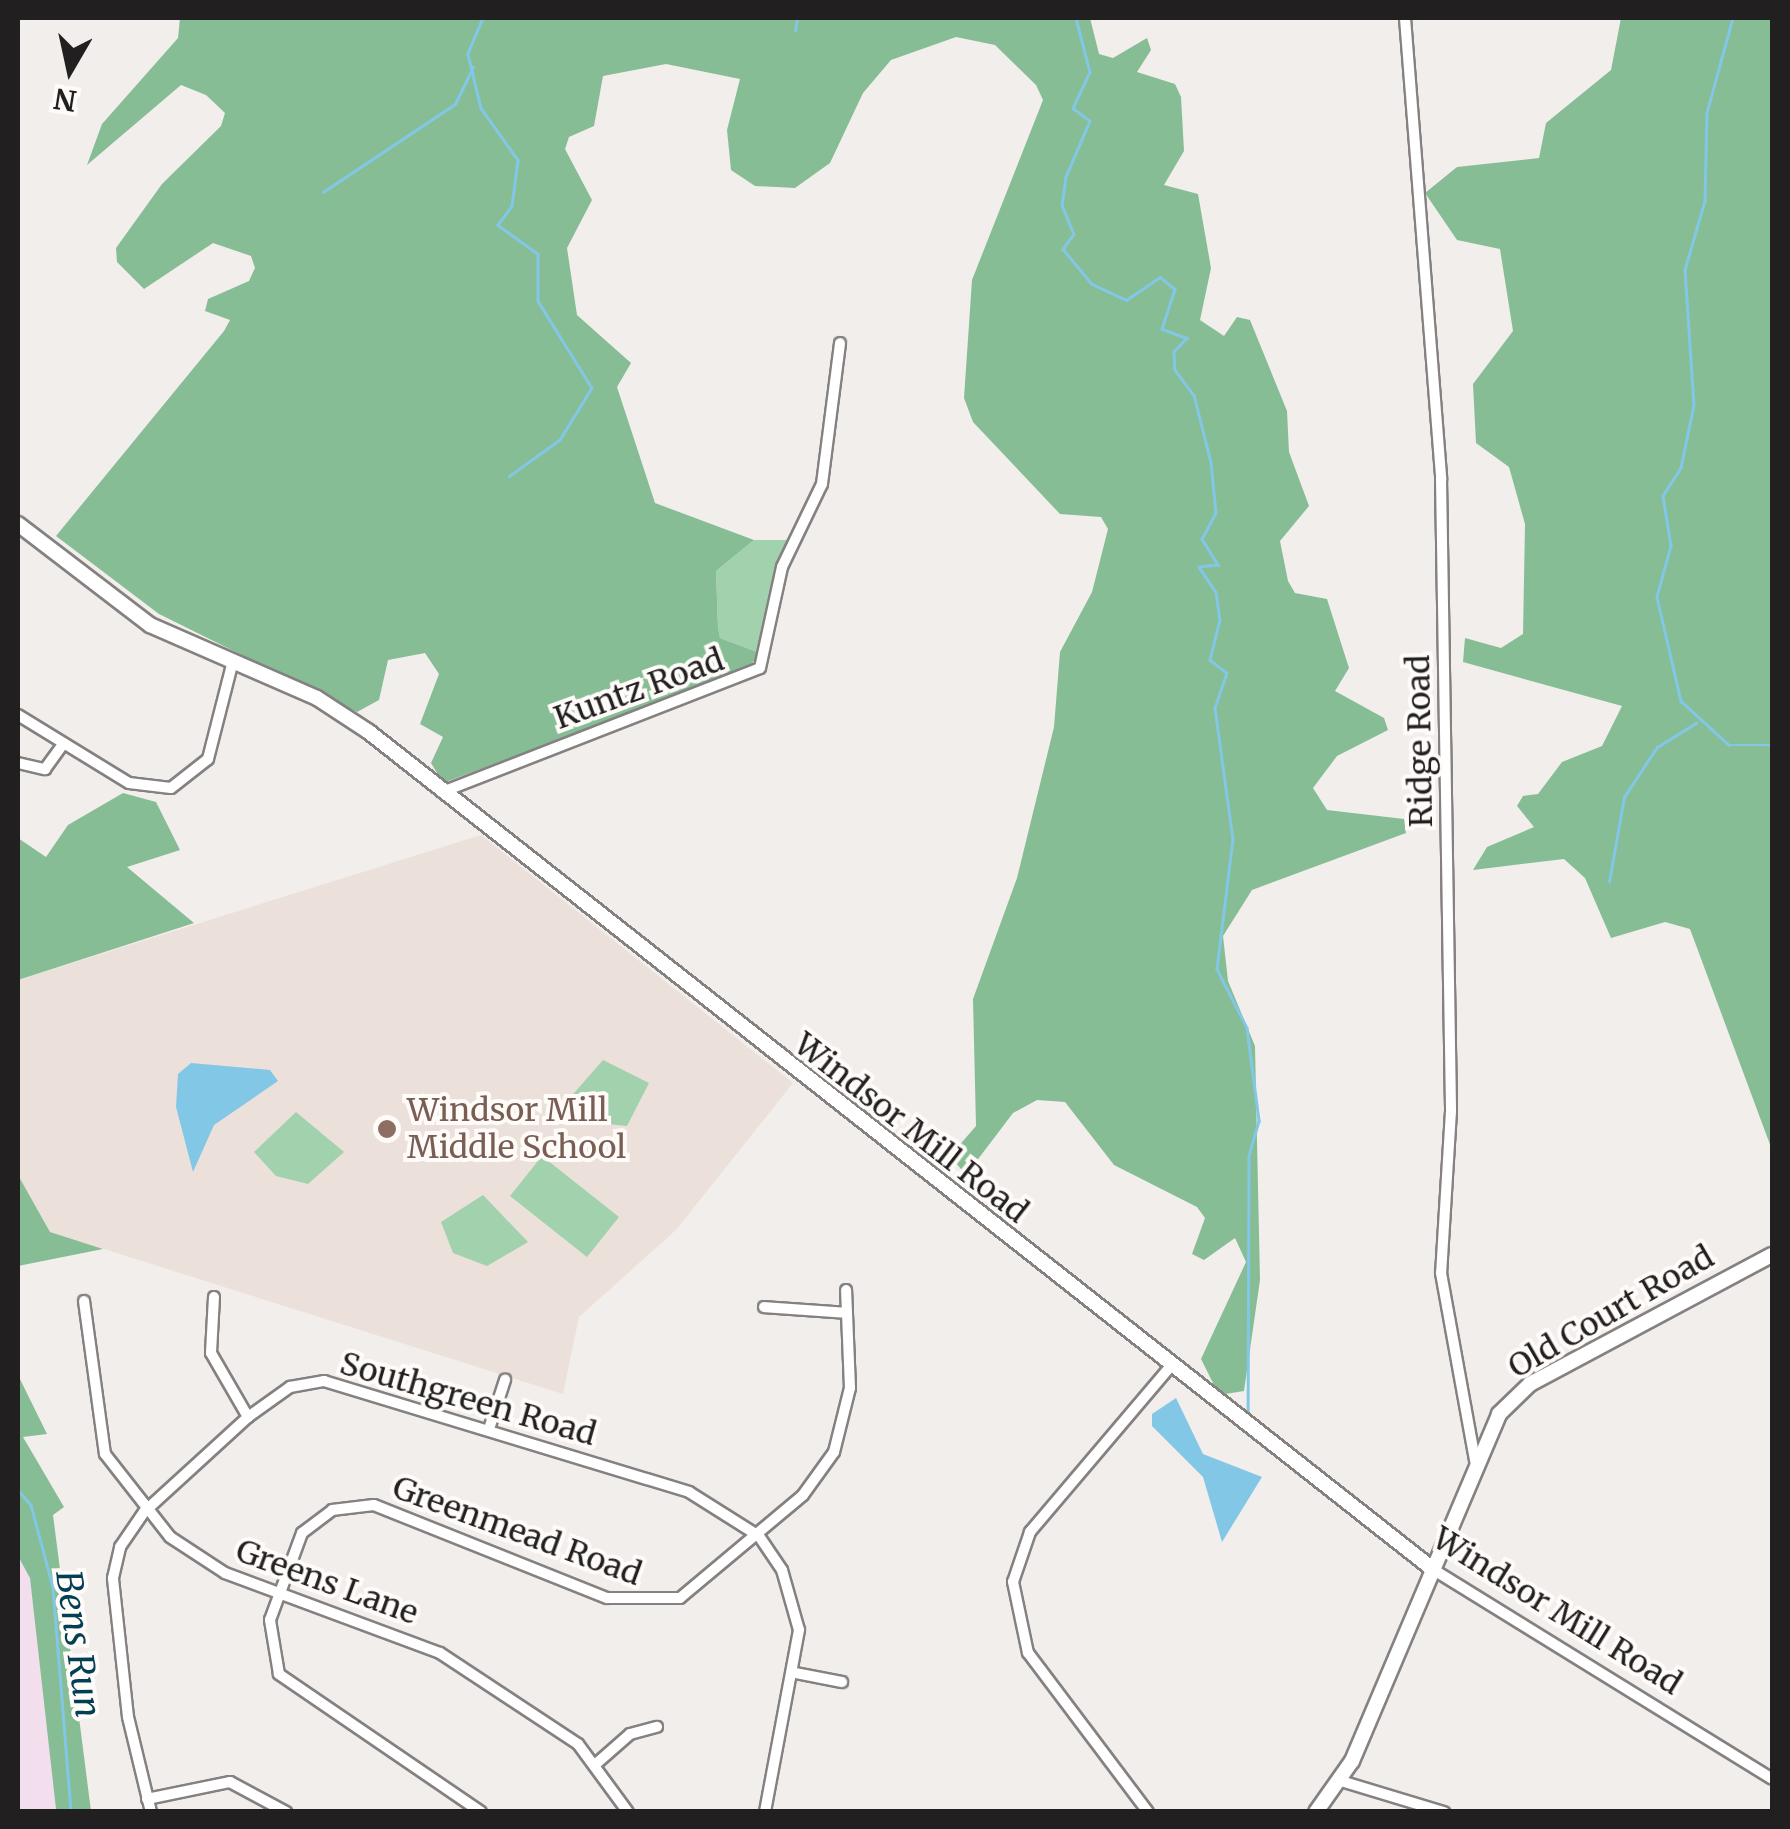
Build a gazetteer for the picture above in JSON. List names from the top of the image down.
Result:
{
  "streets": {
    "main road": ["Windsor Mill Road", "Old Court Road"],
    "street": [
      "Kuntz Road",
      "Ridge Road",
      "Southgreen Road",
      "Greenmead Road",
      "Greens Lane"
    ]
  },
  "crossings": [
    ["Kuntz Road", "Windsor Mill Road"],
    ["Ridge Road", "Old Court Road"],
    ["Windsor Mill Road", "Old Court Road"],
    ["Southgreen Road", "Greenmead Road"],
    ["Southgreen Road", "Greens Lane"],
    ["Greenmead Road", "Greens Lane"]
  ],
  "water": ["Bens Run"],
  "places": ["Windsor Mill Middle School"],
  "north": "bottom"
}
